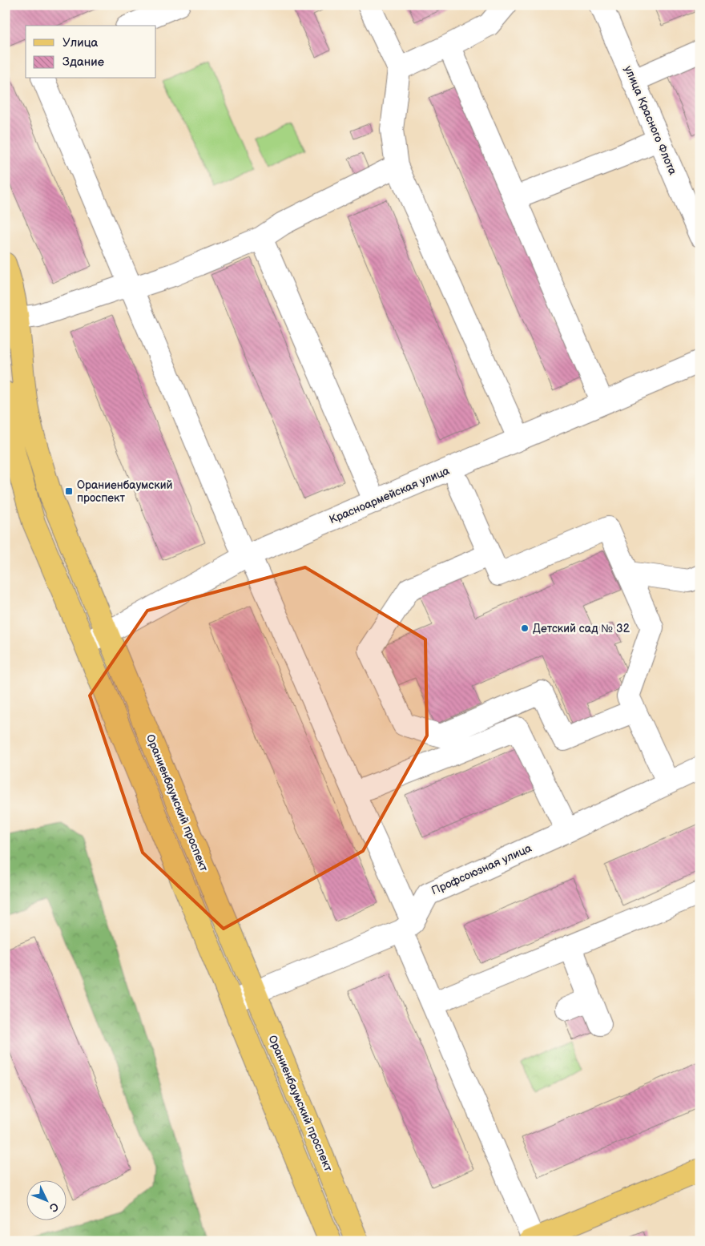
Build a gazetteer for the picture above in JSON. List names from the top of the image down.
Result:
{
  "streets": {
    "main road": ["Ораниенбаумский проспект"],
    "street": ["улица Красного Флота", "Красноармейская улица", "Профсоюзная улица"]
  },
  "crossings": [
    ["Красноармейская улица", "Ораниенбаумский проспект"]
  ],
  "places": {
    "transit": ["Ораниенбаумский проспект"],
    "other": ["Детский сад № 32"]
  },
  "legend": ["Улица", "Здание"],
  "north": "bottom right"
}
